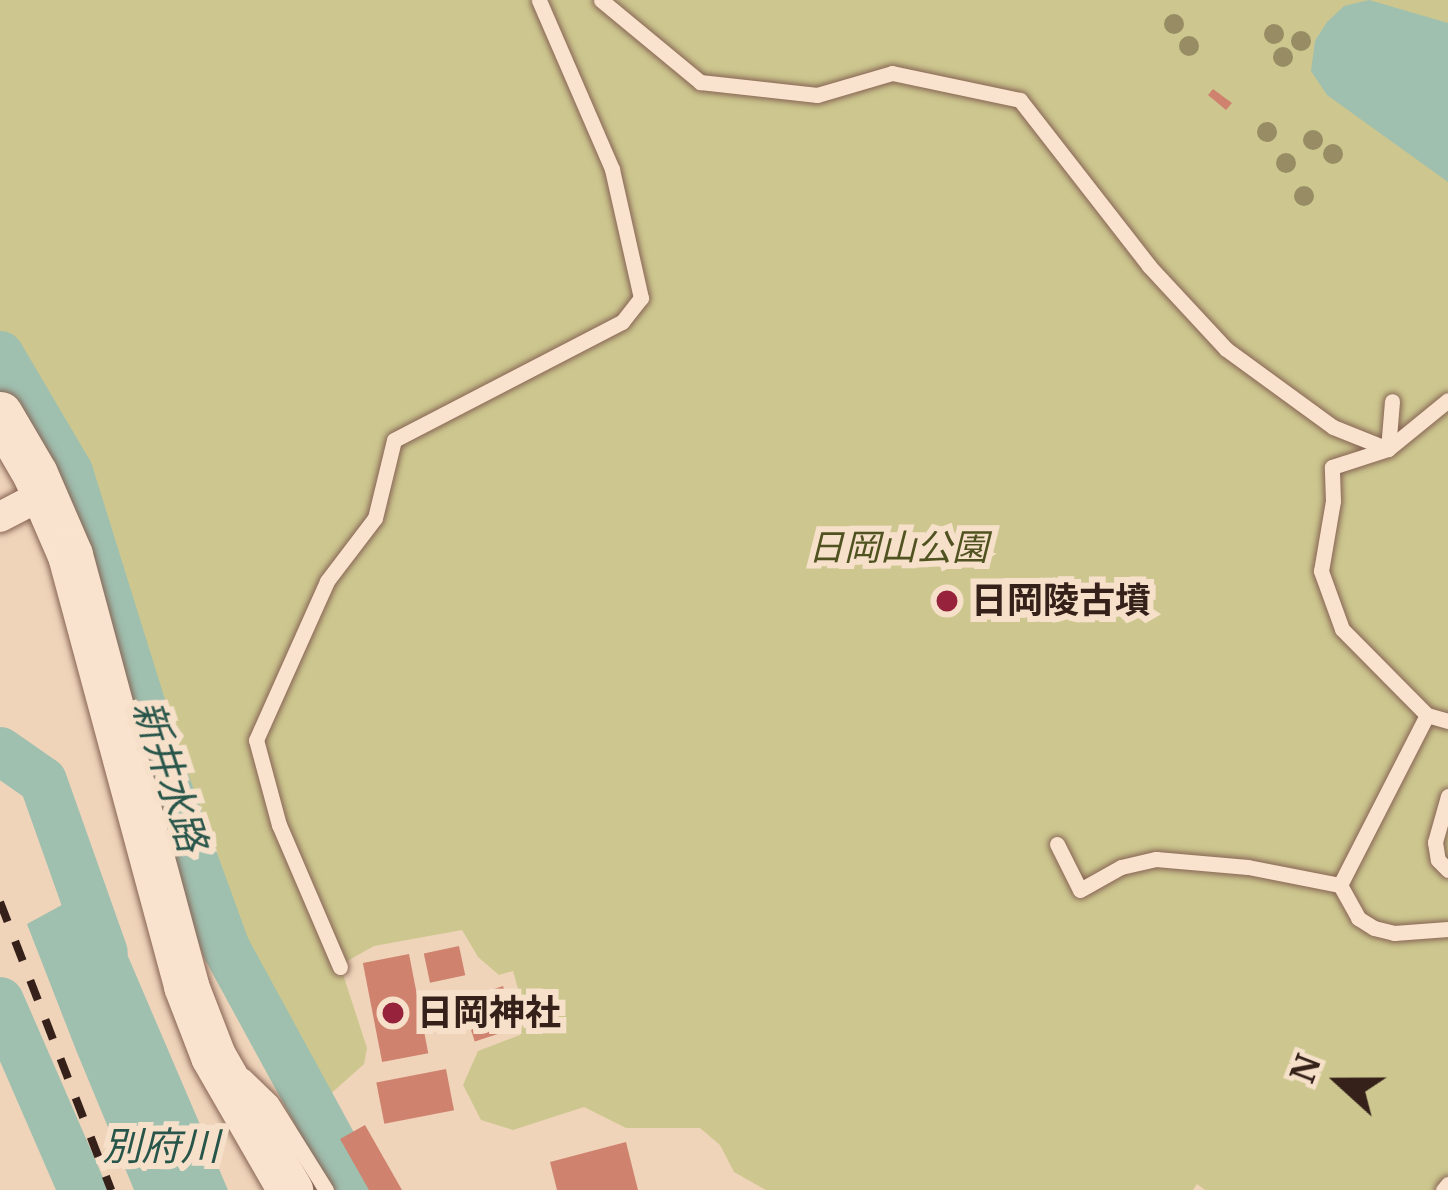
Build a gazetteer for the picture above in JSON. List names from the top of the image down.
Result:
{
  "water": ["新井水路", "別府川"],
  "parks": ["日岡山公園"],
  "places": ["日岡陵古墳", "日岡神社"],
  "north": "left"
}
